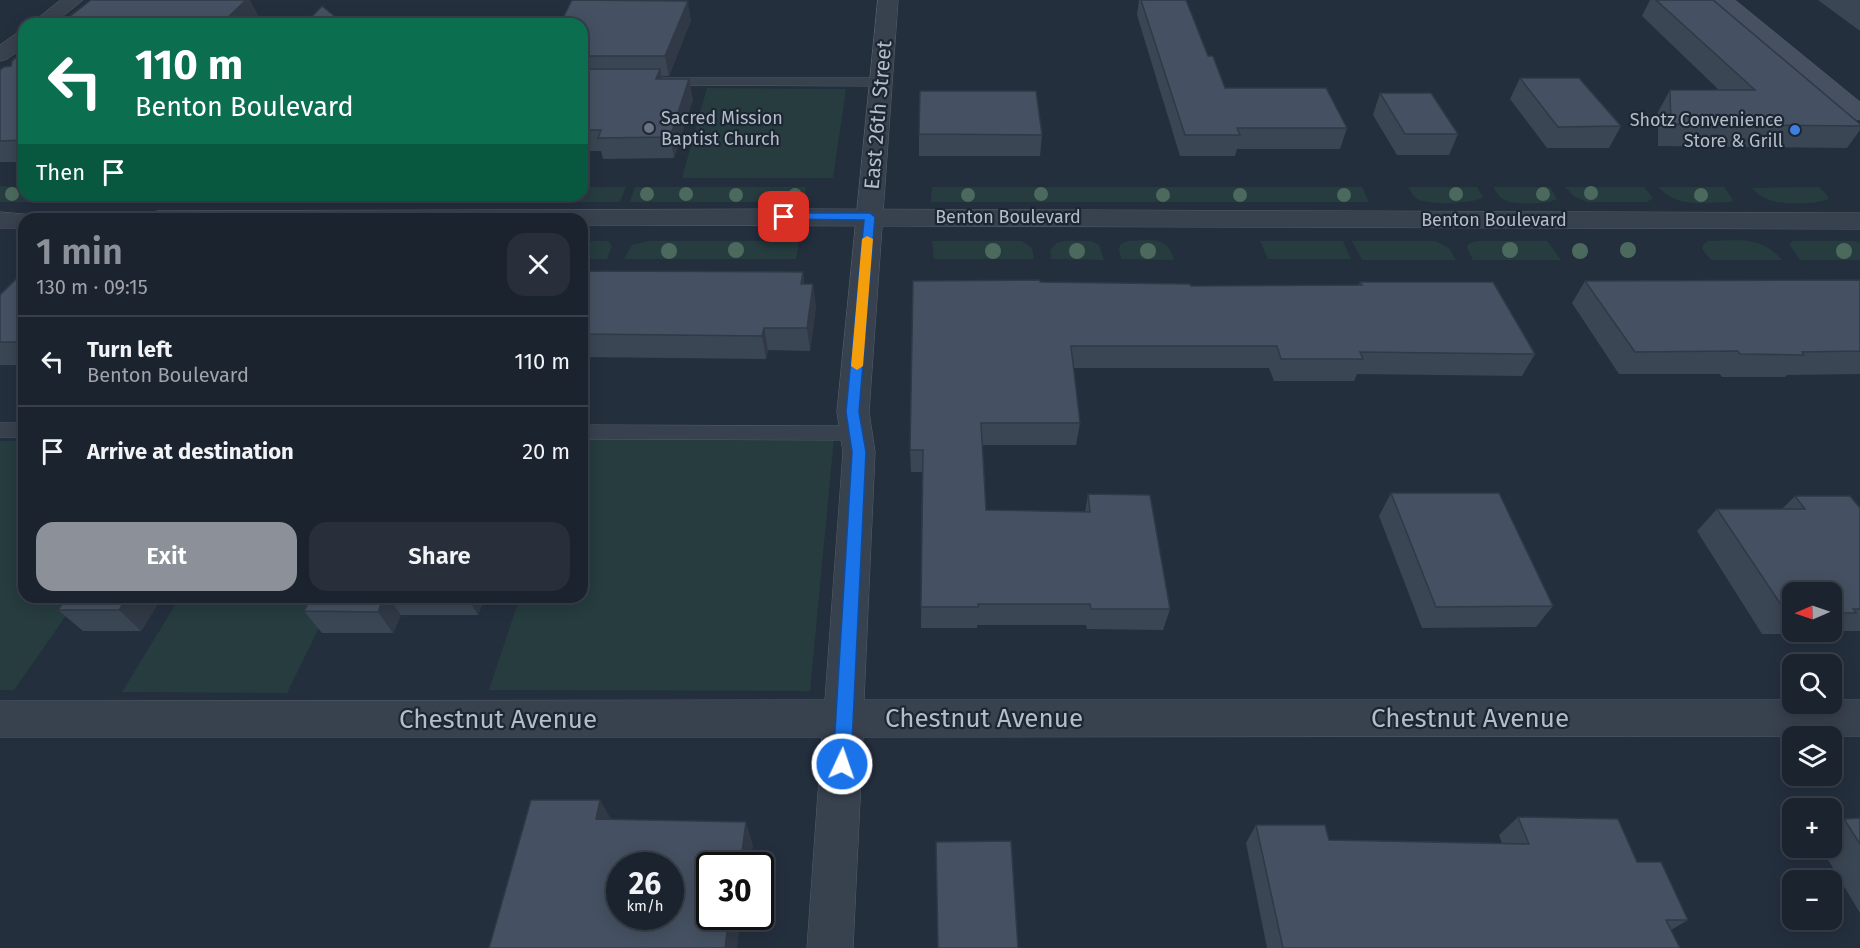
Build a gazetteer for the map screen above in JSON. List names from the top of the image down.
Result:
{
  "streets": {
    "street": ["East 26th Street", "Benton Boulevard", "Chestnut Avenue"]
  },
  "crossings": [
    ["East 26th Street", "Benton Boulevard"],
    ["East 26th Street", "Chestnut Avenue"]
  ],
  "places": ["Sacred Mission Baptist Church", "Shotz Convenience Store & Grill"],
  "north": "left",
  "page": {
    "turn": ["110 m", "Benton Boulevard"],
    "then": "Then",
    "heading": ["1 min", "130 m · 09:15"],
    "list": [
      {
        "name": "Turn left",
        "note": "Benton Boulevard",
        "value": "110 m"
      },
      {
        "name": "Arrive at destination",
        "value": "20 m"
      }
    ],
    "buttons": ["Exit", "Share"],
    "map_buttons": ["+", "−"],
    "speed": "26 km/h",
    "limit": "30"
  }
}
